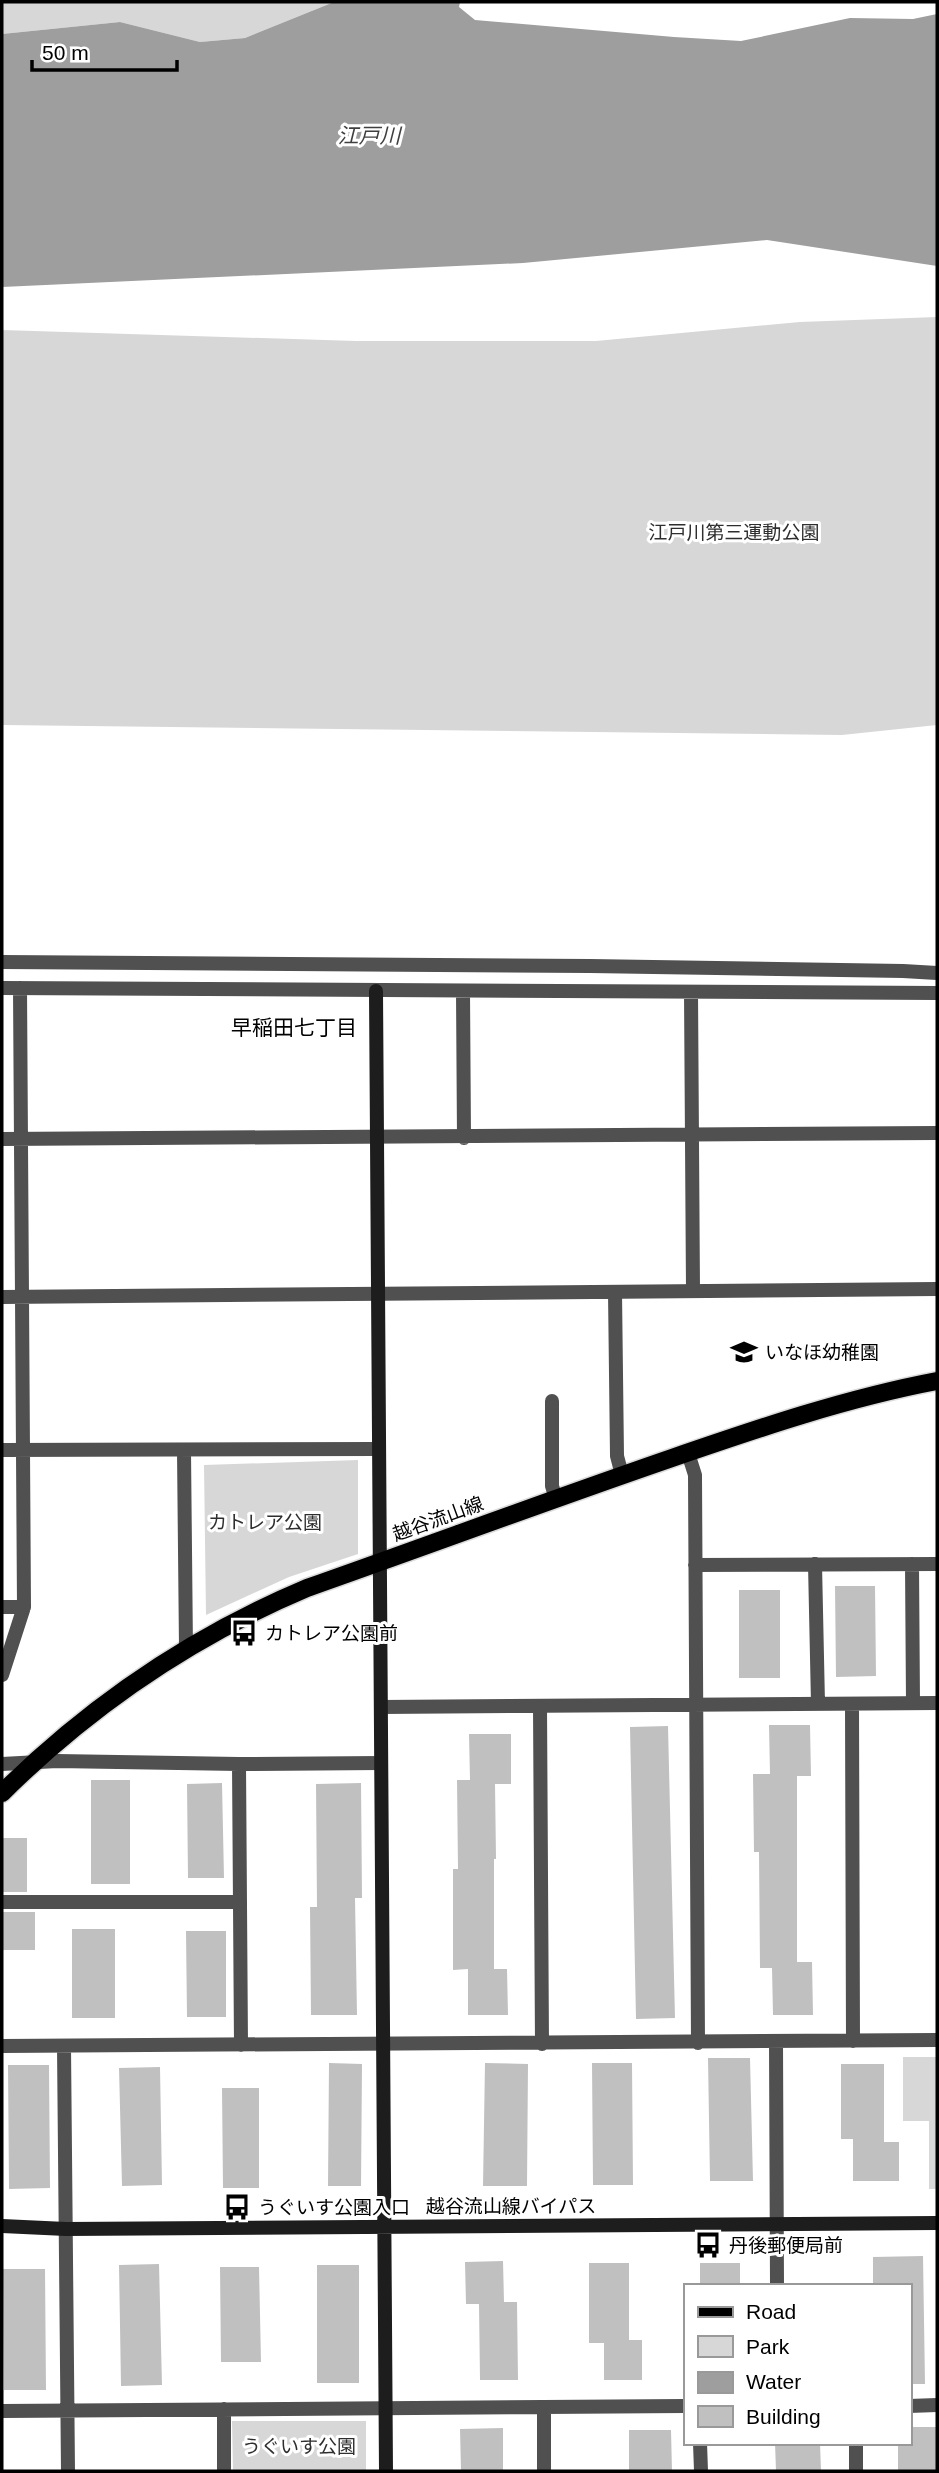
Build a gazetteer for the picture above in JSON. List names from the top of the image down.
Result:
{
  "streets": {
    "main road": ["越谷流山線"],
    "street": ["越谷流山線バイパス"]
  },
  "districts": ["早稲田七丁目"],
  "water": ["江戸川"],
  "parks": ["江戸川第三運動公園", "カトレア公園", "うぐいす公園"],
  "places": {
    "school or university": ["いなほ幼稚園"],
    "bus stop": ["カトレア公園前", "うぐいす公園入口", "丹後郵便局前"]
  },
  "legend": [
    "Road",
    "Park",
    "Water",
    "Building"
  ],
  "scale_bar": "50 m"
}
